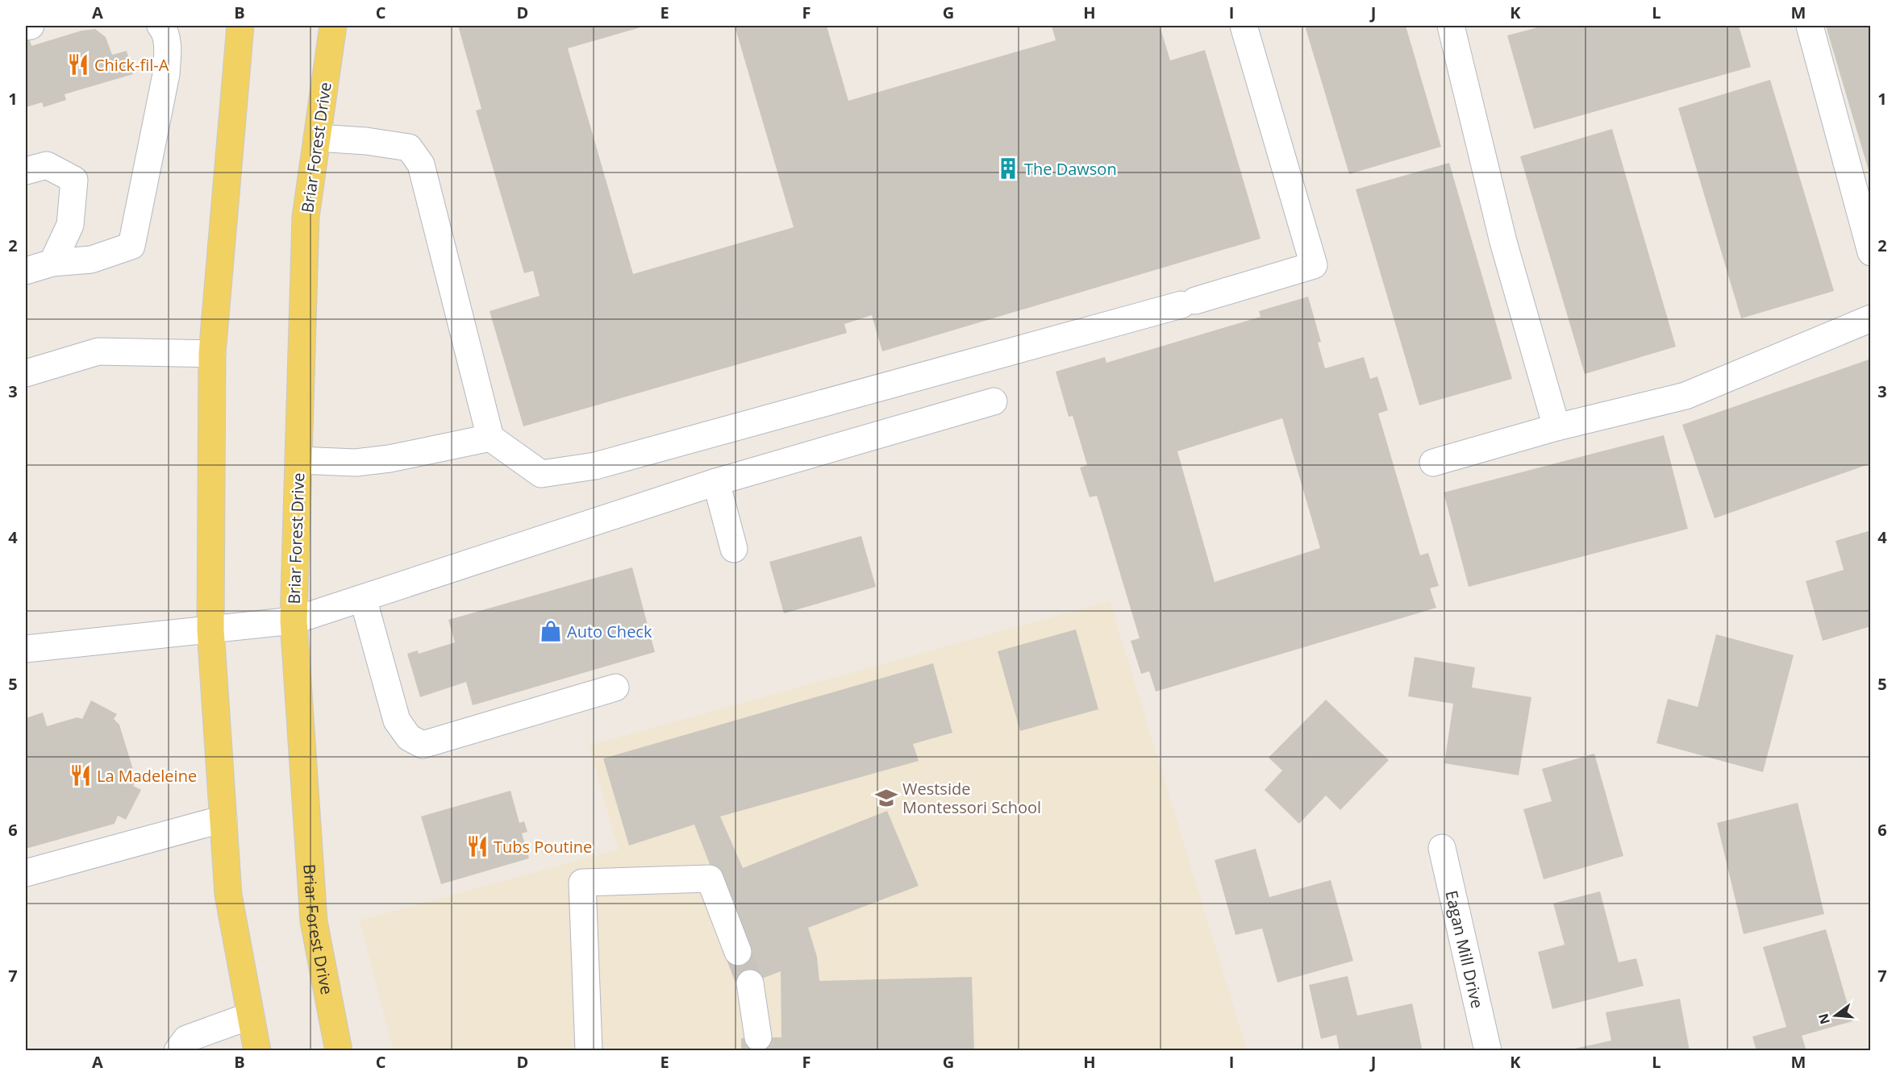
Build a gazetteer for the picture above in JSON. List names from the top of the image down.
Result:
{
  "streets": {
    "main road": ["Briar Forest Drive"],
    "street": ["Eagan Mill Drive"]
  },
  "places": {
    "restaurant": ["Chick-fil-A", "La Madeleine", "Tubs Poutine"],
    "building": ["The Dawson"],
    "shop": ["Auto Check"],
    "school or university": ["Westside Montessori School"]
  },
  "north": "left",
  "grid": {
    "columns": [
      "A",
      "B",
      "C",
      "D",
      "E",
      "F",
      "G",
      "H",
      "I",
      "J",
      "K",
      "L",
      "M"
    ],
    "rows": [
      "1",
      "2",
      "3",
      "4",
      "5",
      "6",
      "7"
    ]
  }
}
